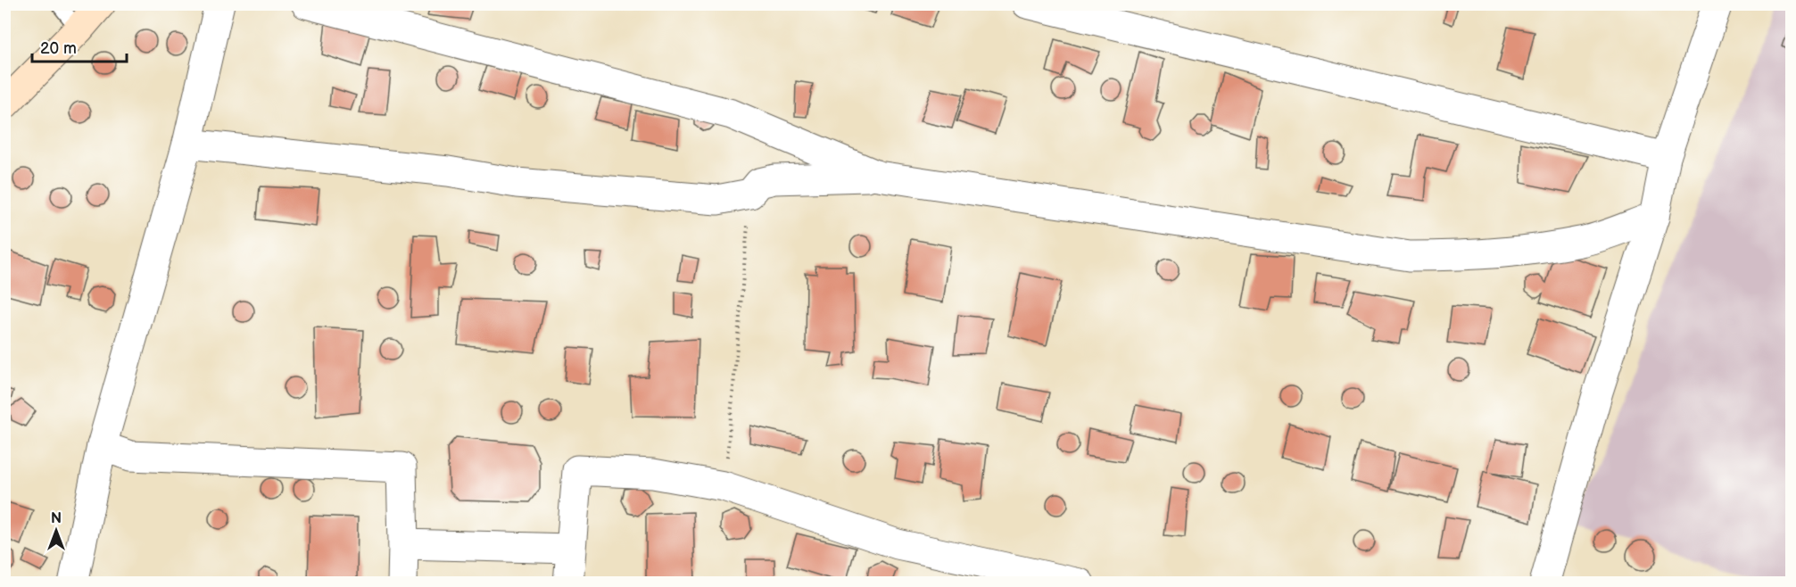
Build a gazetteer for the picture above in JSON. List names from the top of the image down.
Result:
{
  "scale_bar": "20 m",
  "north": "top"
}
